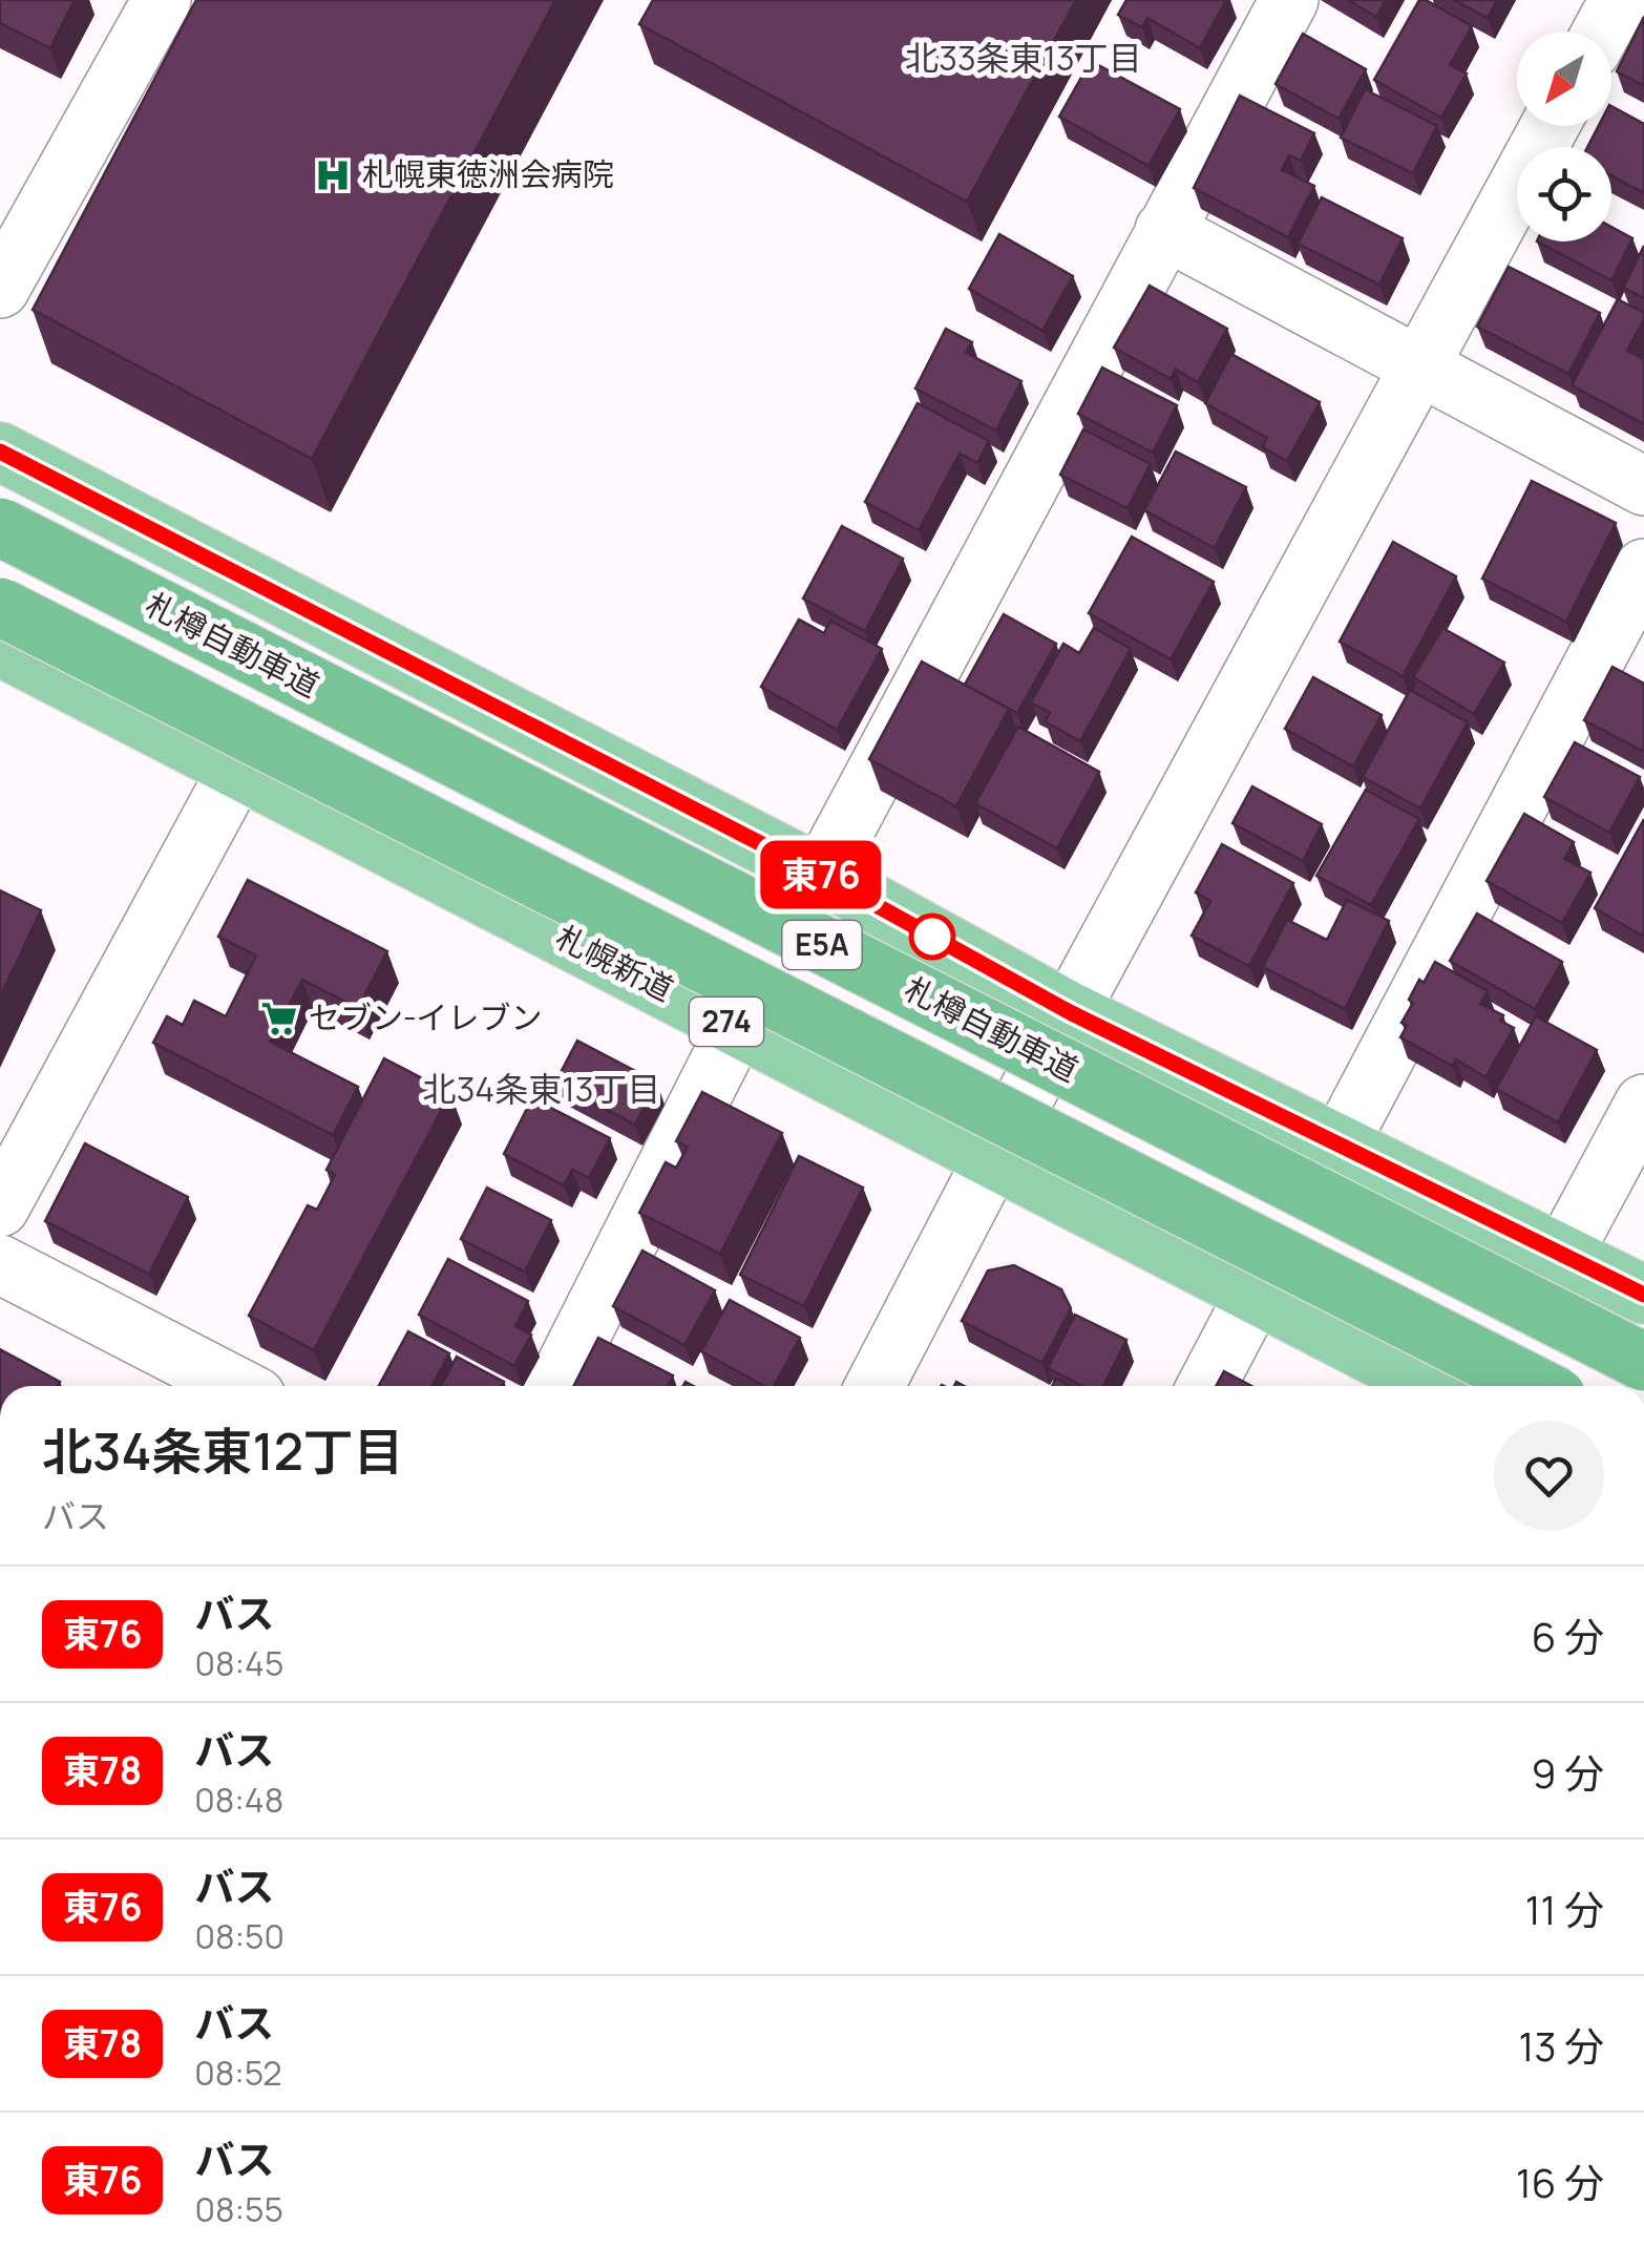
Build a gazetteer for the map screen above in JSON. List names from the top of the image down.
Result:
{
  "streets": {
    "highway": [
      "札樽自動車道",
      "E5A",
      "札幌新道",
      "274"
    ]
  },
  "districts": ["北33条東13丁目", "北34条東13丁目"],
  "places": {
    "hospital": ["札幌東徳洲会病院"],
    "supermarket": ["セブン-イレブン"]
  },
  "lines": ["bus line 東76"],
  "north": "bottom left",
  "page": {
    "on_map": "東76",
    "heading": ["北34条東12丁目", "バス"],
    "list": [
      {
        "mark": "東76",
        "name": "バス",
        "note": "08:45",
        "value": "6 分"
      },
      {
        "mark": "東78",
        "name": "バス",
        "note": "08:48",
        "value": "9 分"
      },
      {
        "mark": "東76",
        "name": "バス",
        "note": "08:50",
        "value": "11 分"
      },
      {
        "mark": "東78",
        "name": "バス",
        "note": "08:52",
        "value": "13 分"
      },
      {
        "mark": "東76",
        "name": "バス",
        "note": "08:55",
        "value": "16 分"
      }
    ]
  }
}
